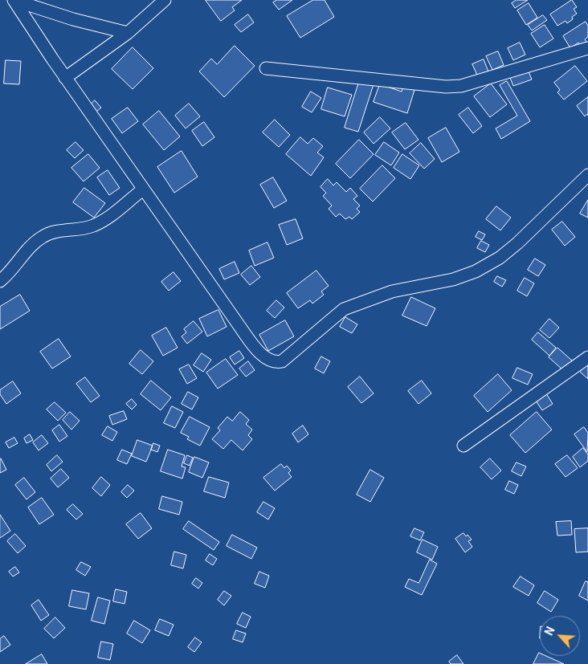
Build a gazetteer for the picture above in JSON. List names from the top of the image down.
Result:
{
  "north": "top left"
}
